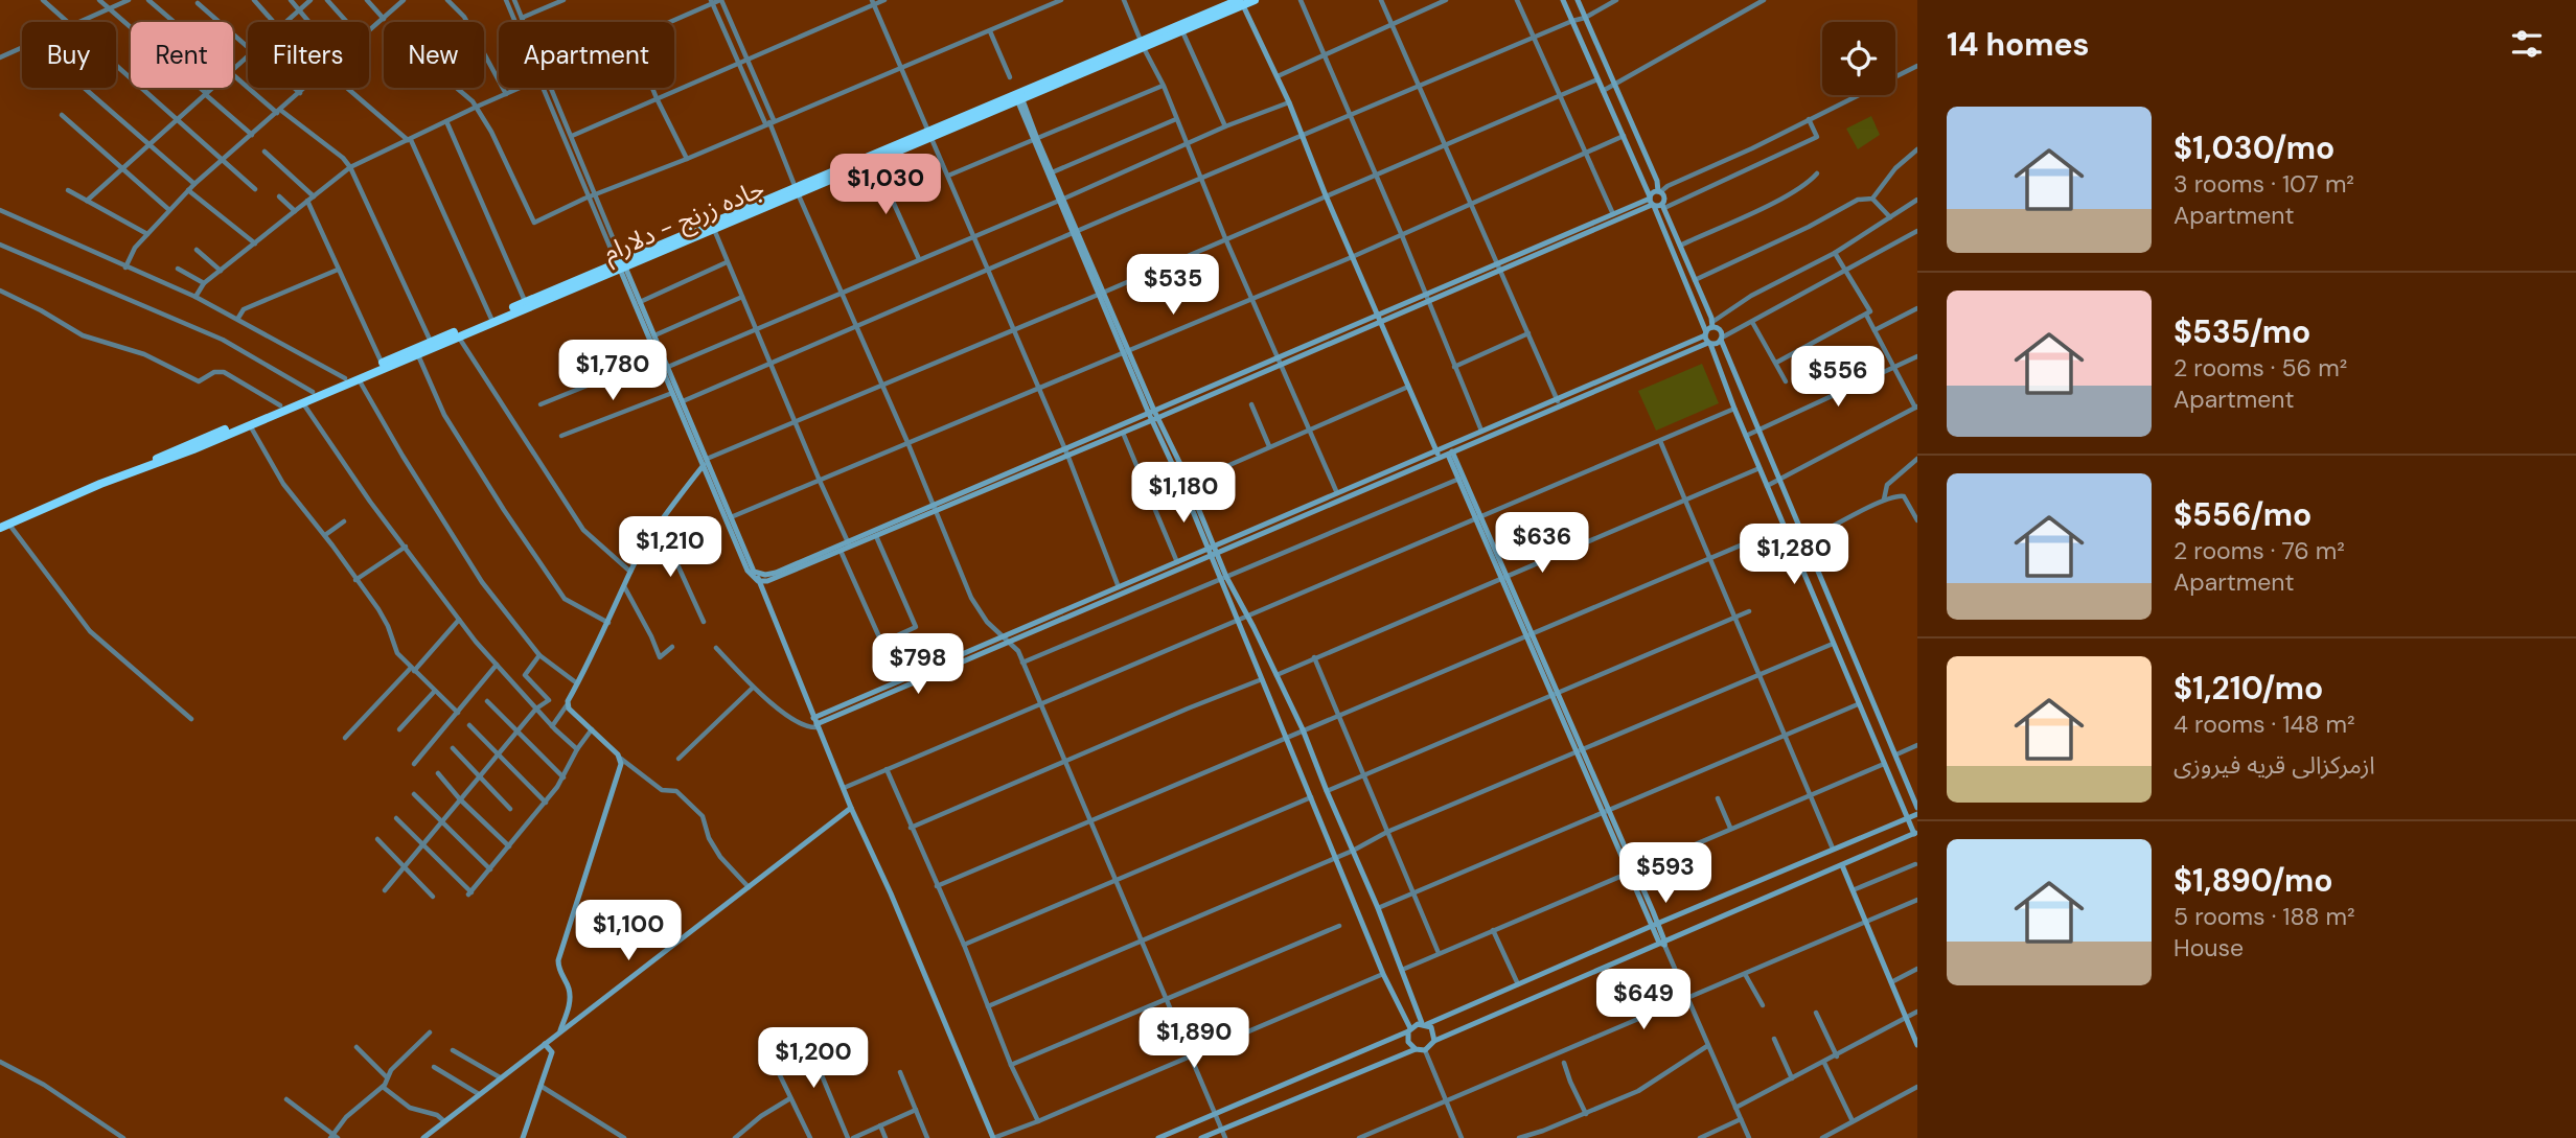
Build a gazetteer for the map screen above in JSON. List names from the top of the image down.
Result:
{
  "streets": {
    "highway": ["جاده زرنج - دلارام"]
  },
  "page": {
    "heading": "14 homes",
    "chip": [
      "Buy",
      "Rent",
      "Filters",
      "New",
      "Apartment"
    ],
    "list": [
      {
        "name": "$1,030/mo",
        "note": "3 rooms · 107 m² · Apartment"
      },
      {
        "name": "$535/mo",
        "note": "2 rooms · 56 m² · Apartment"
      },
      {
        "name": "$556/mo",
        "note": "2 rooms · 76 m² · Apartment"
      },
      {
        "name": "$1,210/mo",
        "note": "4 rooms · 148 m² · ازمرکزالی قریه فیروزی"
      },
      {
        "name": "$1,890/mo",
        "note": "5 rooms · 188 m² · House"
      }
    ],
    "price": [
      "$1,030",
      "$535",
      "$1,780",
      "$556",
      "$1,180",
      "$636",
      "$1,210",
      "$1,280",
      "$798",
      "$593",
      "$1,100",
      "$649",
      "$1,890",
      "$1,200"
    ]
  }
}
